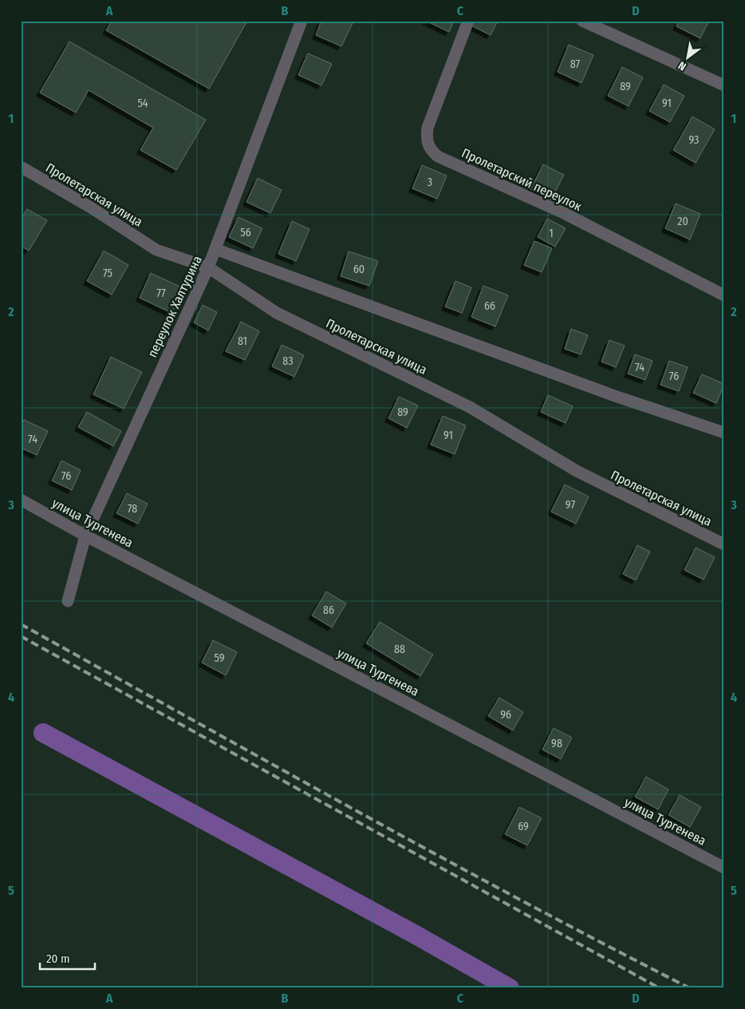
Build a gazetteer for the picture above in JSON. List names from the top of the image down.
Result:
{
  "streets": {
    "street": [
      "Пролетарский переулок",
      "Пролетарская улица",
      "переулок Халтурина",
      "улица Тургенева"
    ]
  },
  "crossings": [
    ["Пролетарская улица", "переулок Халтурина"],
    ["переулок Халтурина", "улица Тургенева"]
  ],
  "house_numbers": [
    "87",
    "89",
    "54",
    "91",
    "93",
    "3",
    "20",
    "56",
    "1",
    "60",
    "75",
    "77",
    "66",
    "81",
    "83",
    "74",
    "76",
    "89",
    "91",
    "74",
    "76",
    "97",
    "78",
    "86",
    "88",
    "59",
    "96",
    "98",
    "69"
  ],
  "scale_bar": "20 m",
  "north": "bottom left",
  "grid": {
    "columns": [
      "A",
      "B",
      "C",
      "D"
    ],
    "rows": [
      "1",
      "2",
      "3",
      "4",
      "5"
    ]
  }
}
